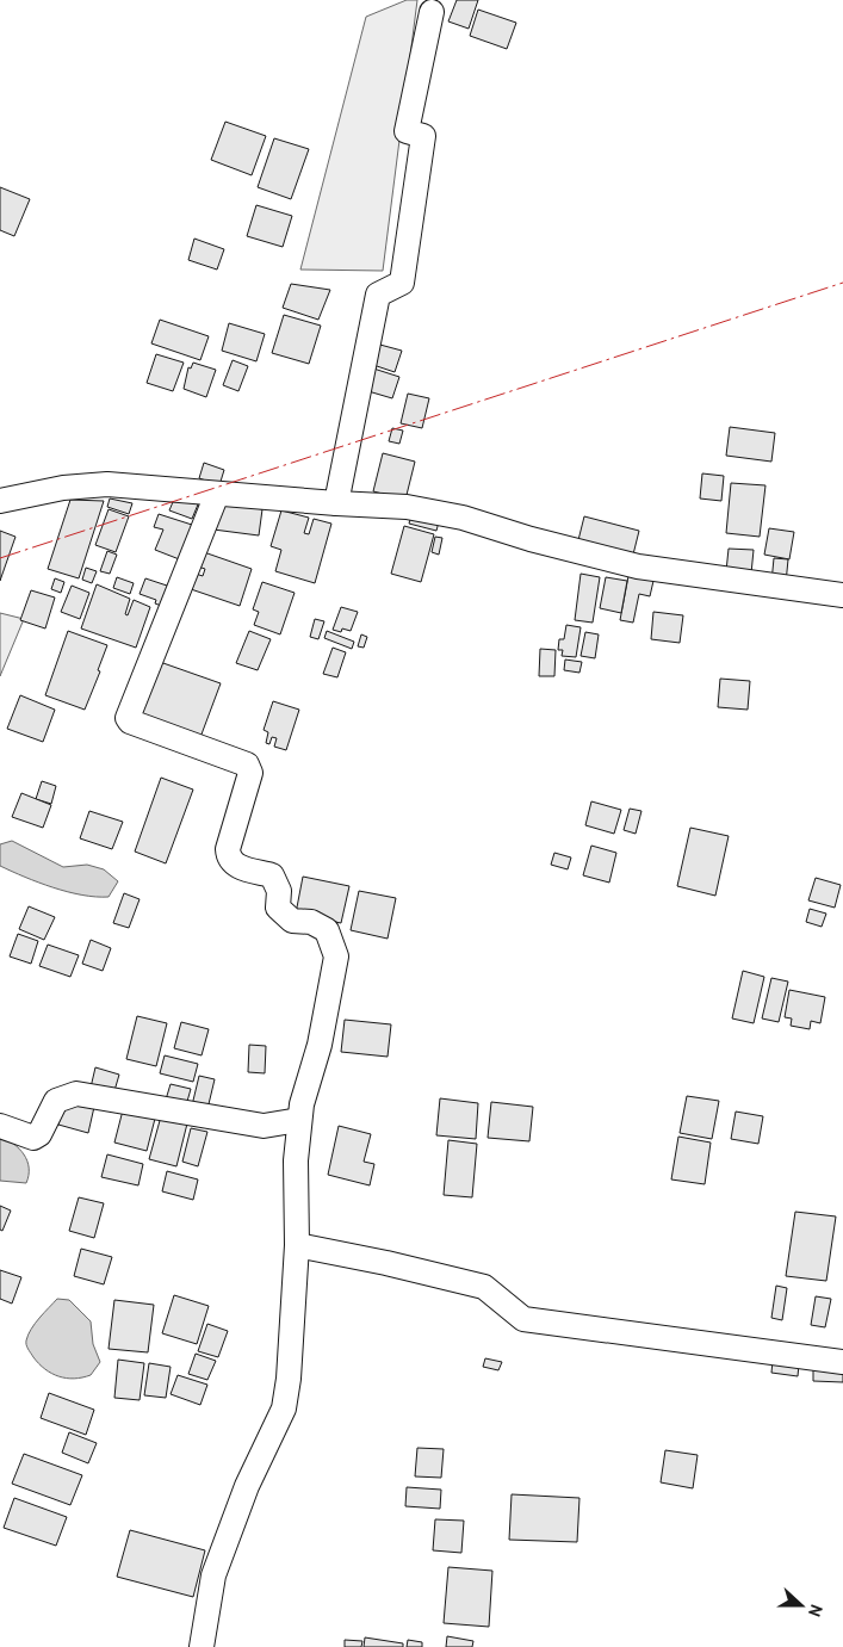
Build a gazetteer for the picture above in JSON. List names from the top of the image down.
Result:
{
  "north": "right"
}
